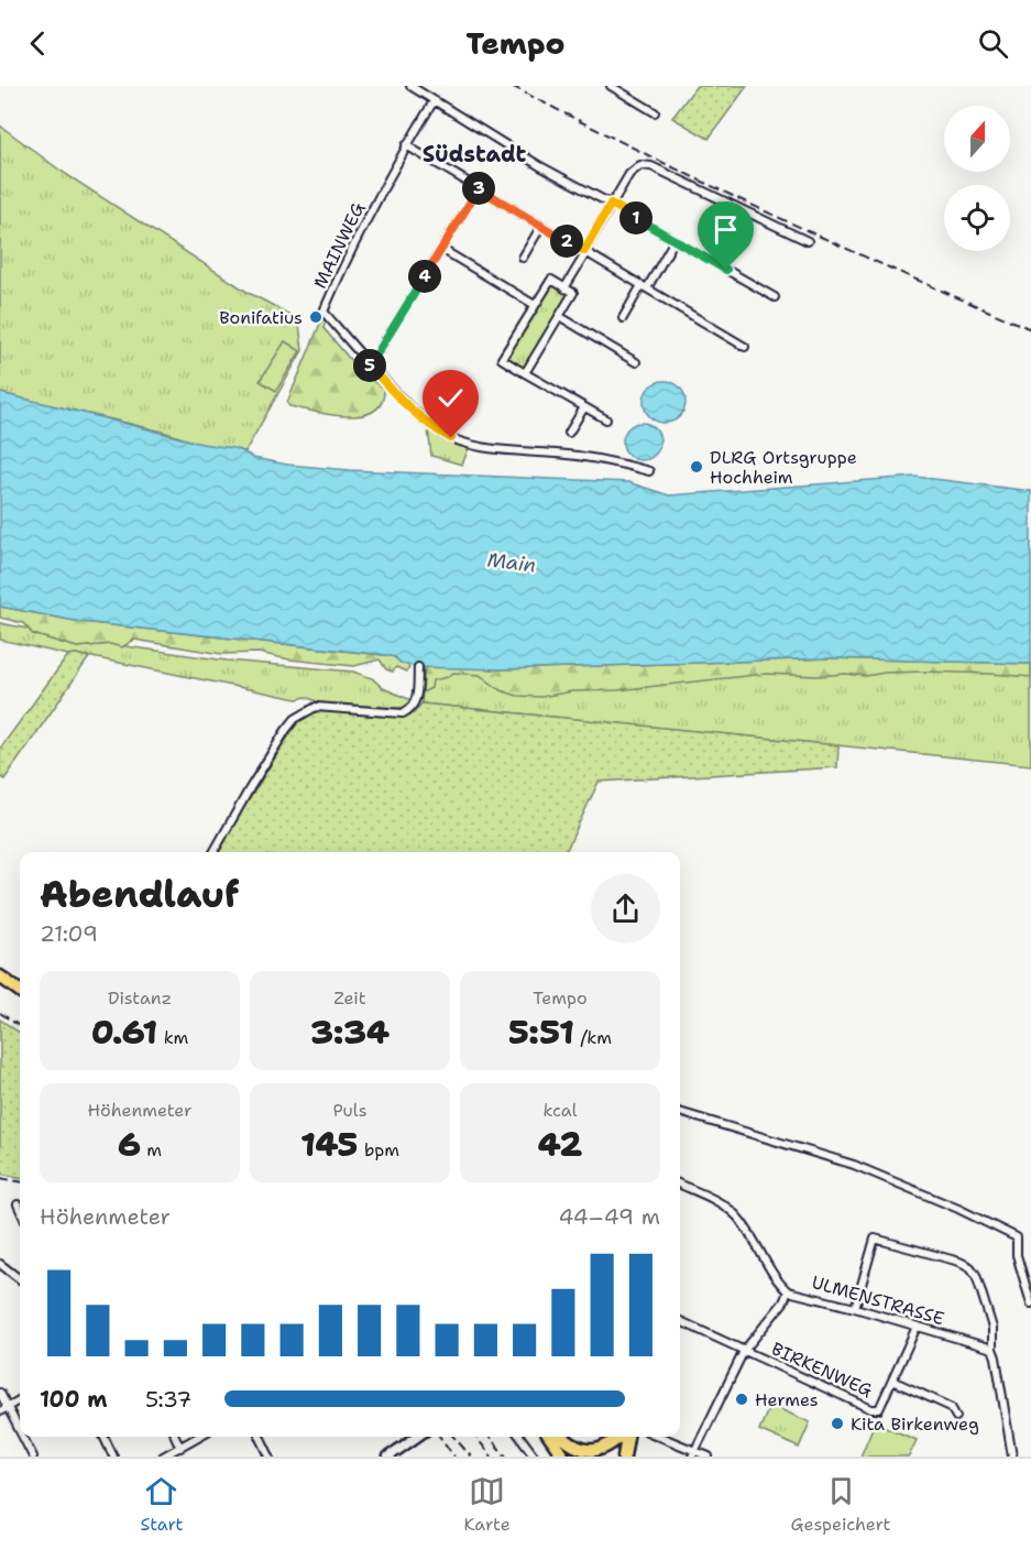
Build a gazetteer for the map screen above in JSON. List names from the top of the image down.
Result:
{
  "streets": {
    "street": ["MAINWEG", "ULMENSTRASSE", "BIRKENWEG"]
  },
  "crossings": [
    ["ULMENSTRASSE", "BIRKENWEG"]
  ],
  "districts": ["Südstadt"],
  "water": ["Main"],
  "places": [
    "Bonifatius",
    "DLRG Ortsgruppe Hochheim",
    "Hermes",
    "Kita Birkenweg"
  ],
  "north": "top",
  "page": {
    "header": "Tempo",
    "pins": [
      "3",
      "1",
      "2",
      "4",
      "5"
    ],
    "heading": ["Abendlauf", "21:09"],
    "stats": [
      ["Distanz", "0.61 km"],
      ["Zeit", "3:34"],
      ["Tempo", "5:51 /km"],
      ["Höhenmeter", "6 m"],
      ["Puls", "145 bpm"],
      ["kcal", "42"]
    ],
    "chart": ["Höhenmeter", "44–49 m"],
    "list": [
      {
        "name": "100 m",
        "note": "5:37"
      }
    ],
    "tabs": ["Start", "Karte", "Gespeichert"]
  }
}
